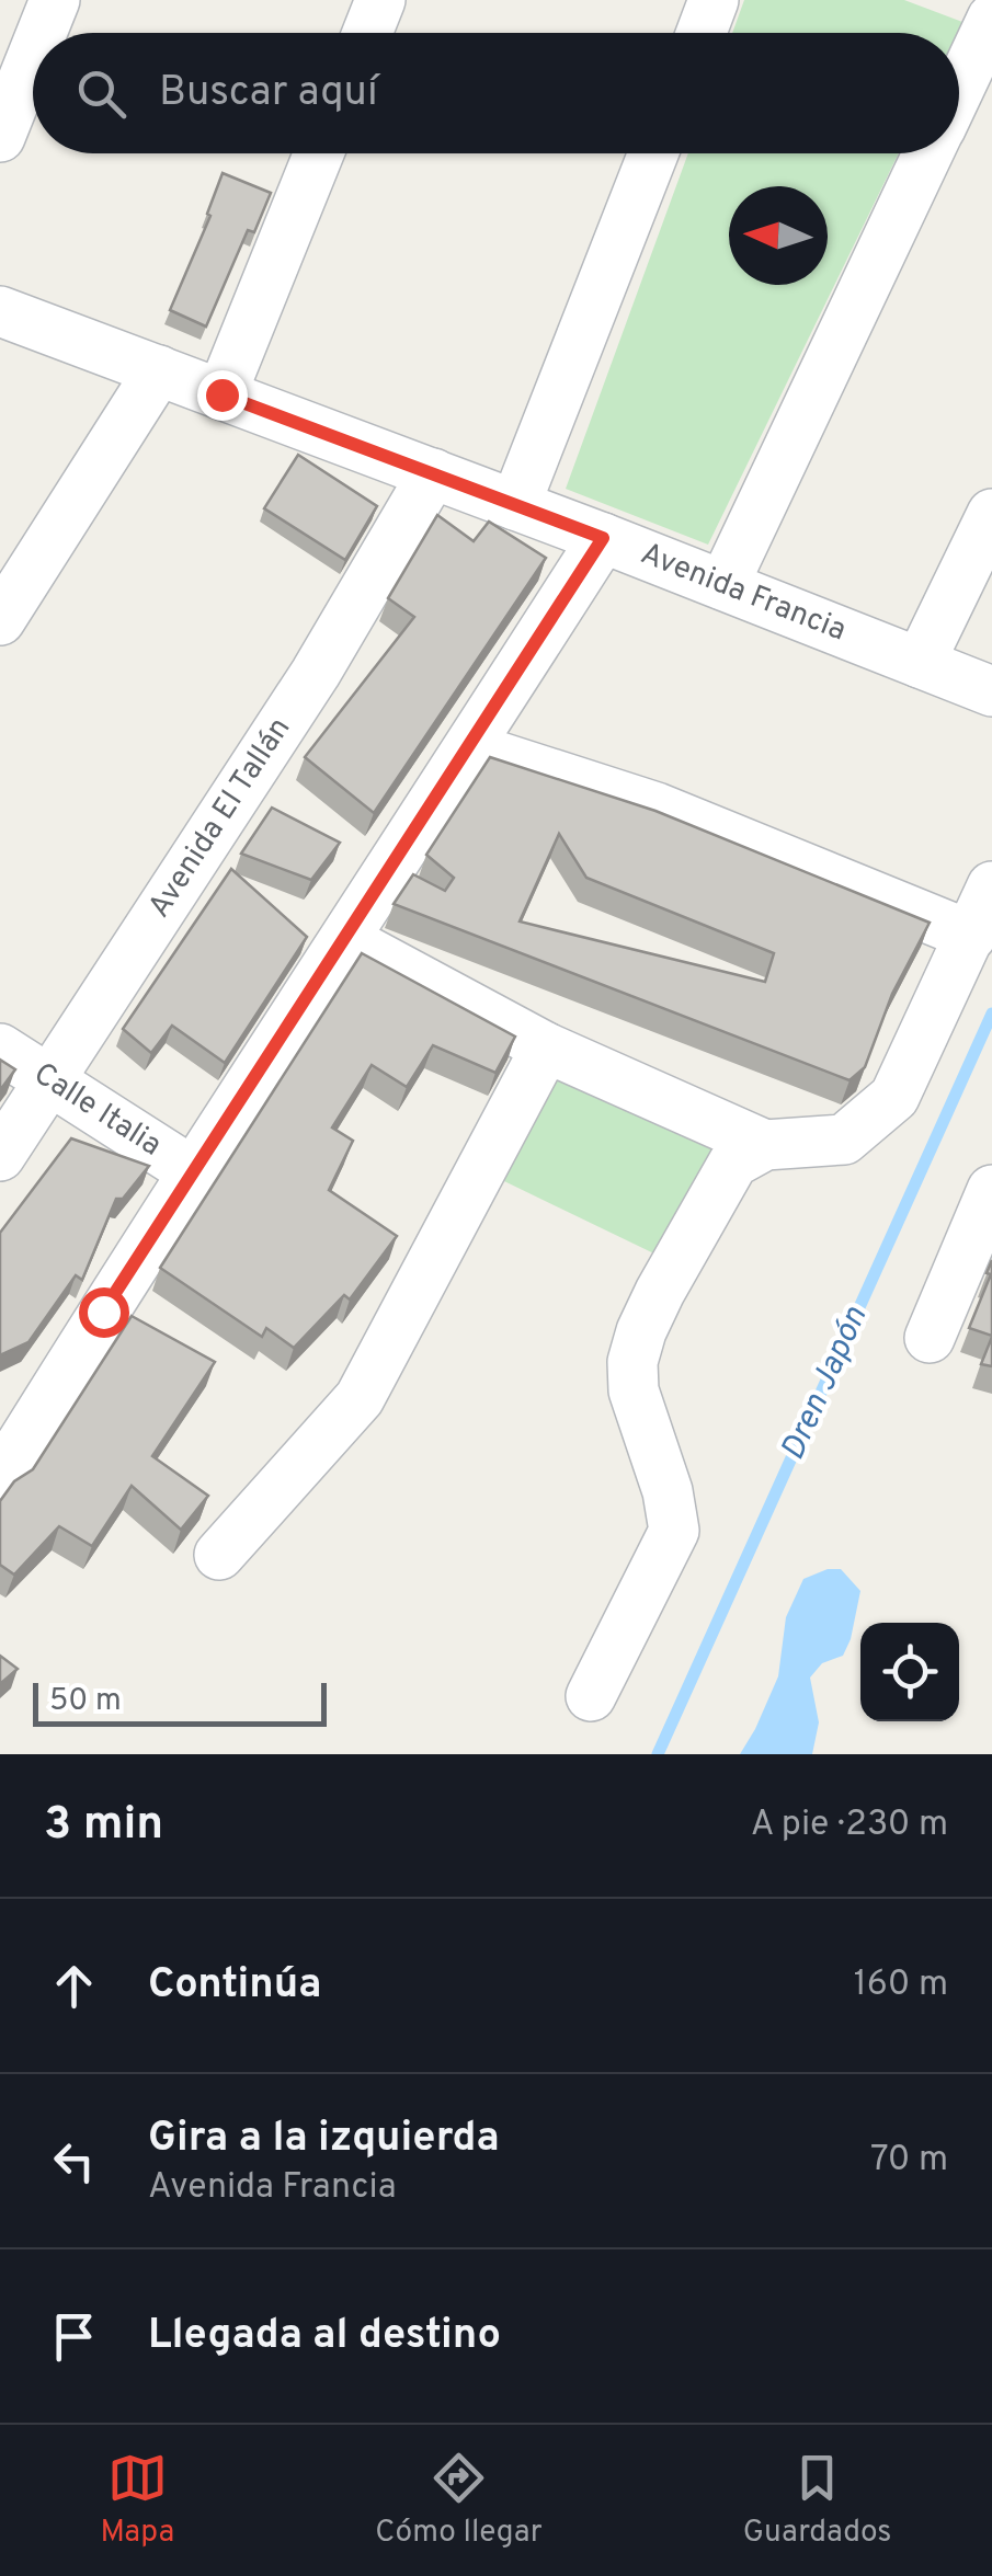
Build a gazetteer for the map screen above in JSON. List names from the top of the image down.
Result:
{
  "streets": {
    "street": ["Avenida Francia", "Avenida El Tallán", "Calle Italia"]
  },
  "crossings": [
    ["Avenida Francia", "Avenida El Tallán"],
    ["Avenida El Tallán", "Calle Italia"]
  ],
  "water": ["Dren Japón"],
  "scale_bar": "50 m",
  "north": "left",
  "page": {
    "search": "Buscar aquí",
    "scale": "50 m",
    "heading": ["3 min", "A pie · 230 m"],
    "list": [
      ["Continúa", "160 m"],
      ["Gira a la izquierda", "Avenida Francia", "70 m"],
      "Llegada al destino"
    ],
    "nav": ["Mapa", "Cómo llegar", "Guardados"]
  }
}
